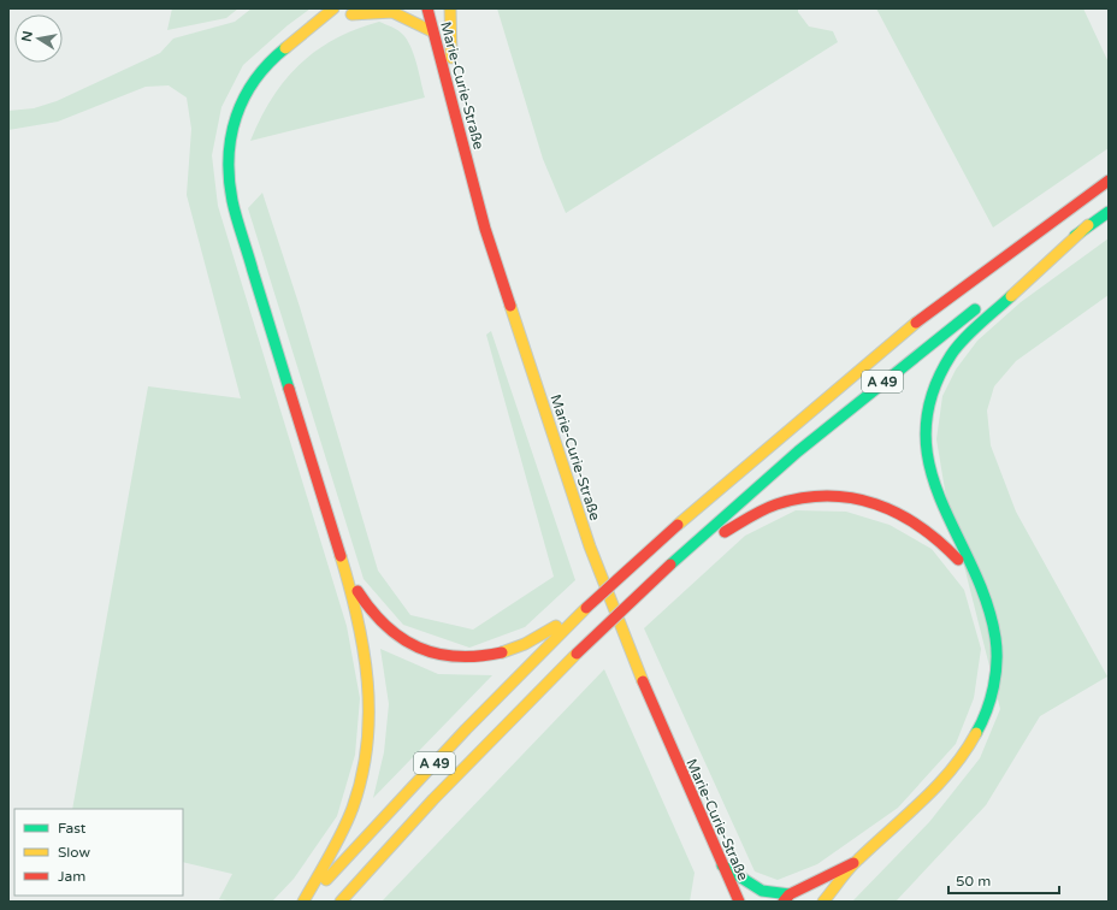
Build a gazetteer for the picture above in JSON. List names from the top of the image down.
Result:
{
  "streets": {
    "main road": ["Marie-Curie-Straße", "A 49"]
  },
  "legend": ["Fast", "Slow", "Jam"],
  "scale_bar": "50 m",
  "north": "left"
}
